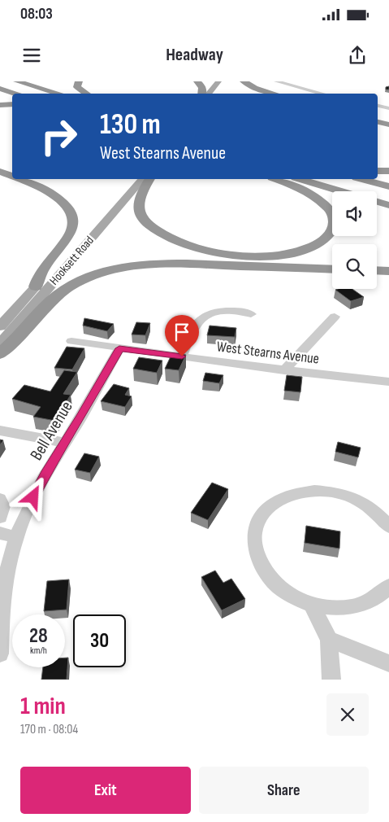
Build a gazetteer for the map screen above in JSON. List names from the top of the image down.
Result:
{
  "streets": {
    "main road": ["Hooksett Road"],
    "street": ["West Stearns Avenue", "Bell Avenue"]
  },
  "crossings": [
    ["West Stearns Avenue", "Bell Avenue"]
  ],
  "page": {
    "status": "08:03",
    "header": "Headway",
    "turn": ["130 m", "West Stearns Avenue"],
    "speed": "28 km/h",
    "limit": "30",
    "heading": ["1 min", "170 m · 08:04"],
    "buttons": ["Exit", "Share"]
  }
}
